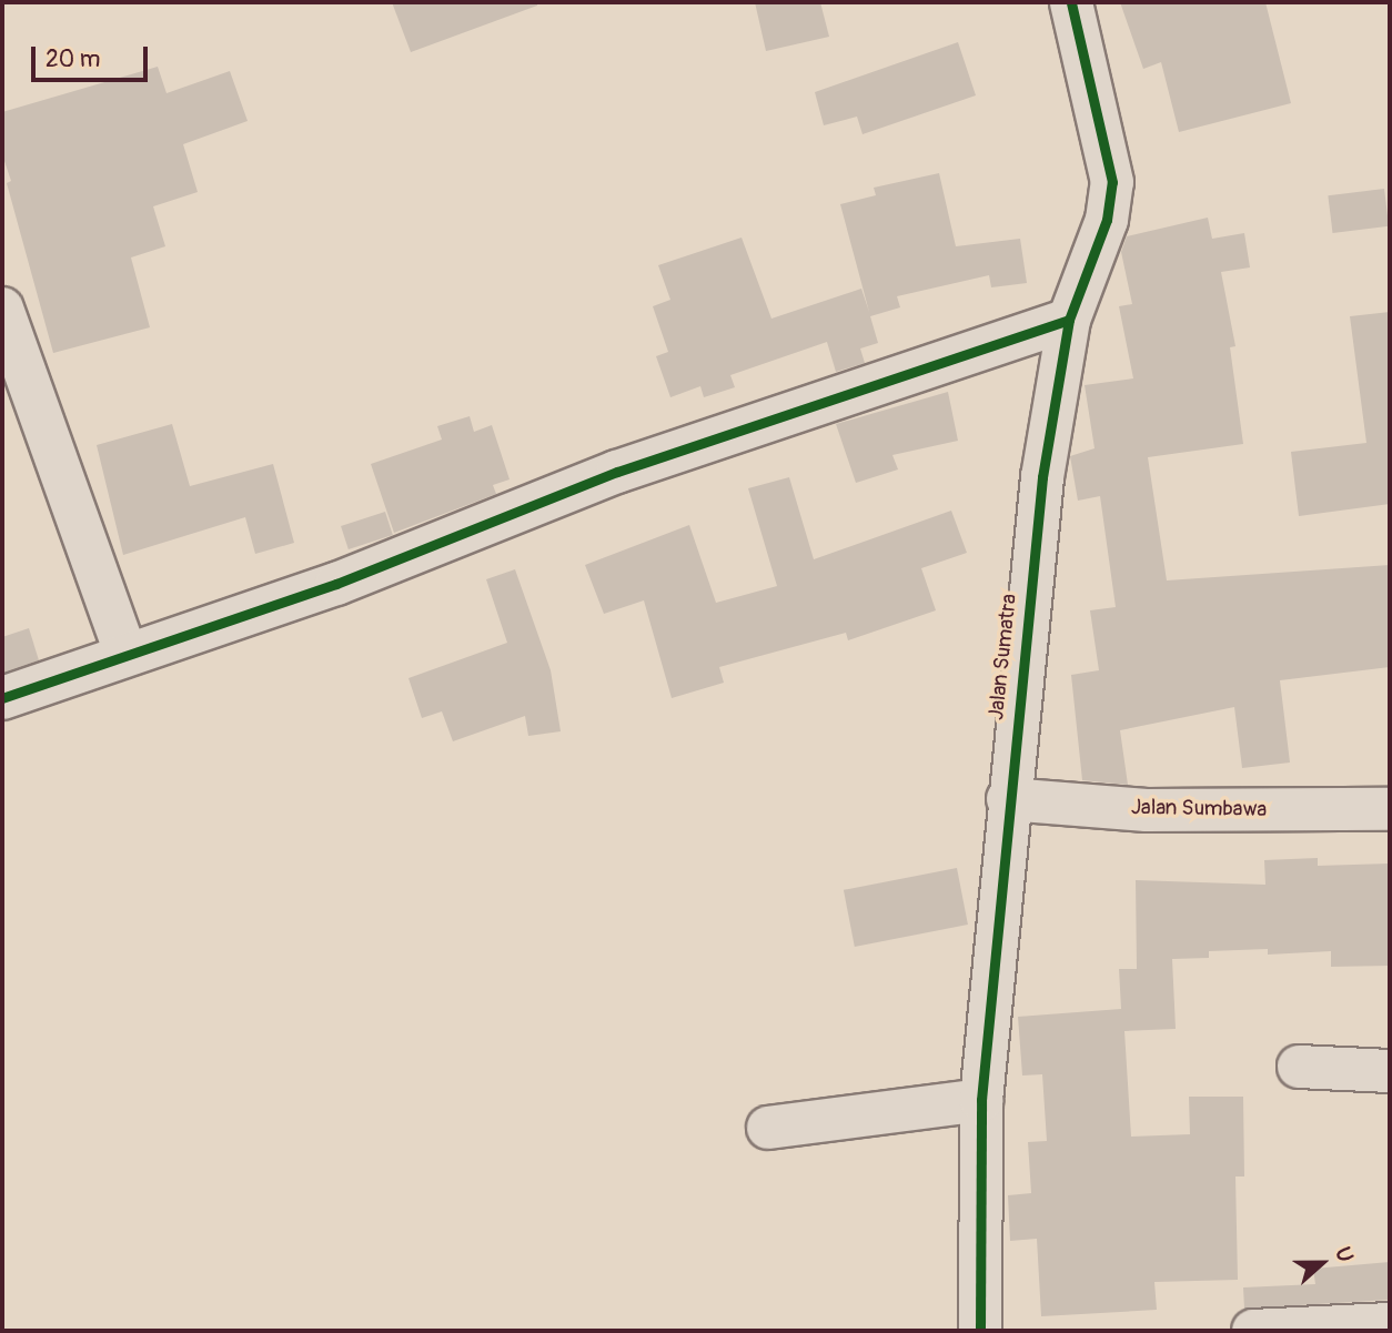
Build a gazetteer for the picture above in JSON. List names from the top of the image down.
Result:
{
  "streets": {
    "street": ["Jalan Sumatra", "Jalan Sumbawa"]
  },
  "crossings": [
    ["Jalan Sumatra", "Jalan Sumbawa"]
  ],
  "scale_bar": "20 m",
  "north": "right"
}
